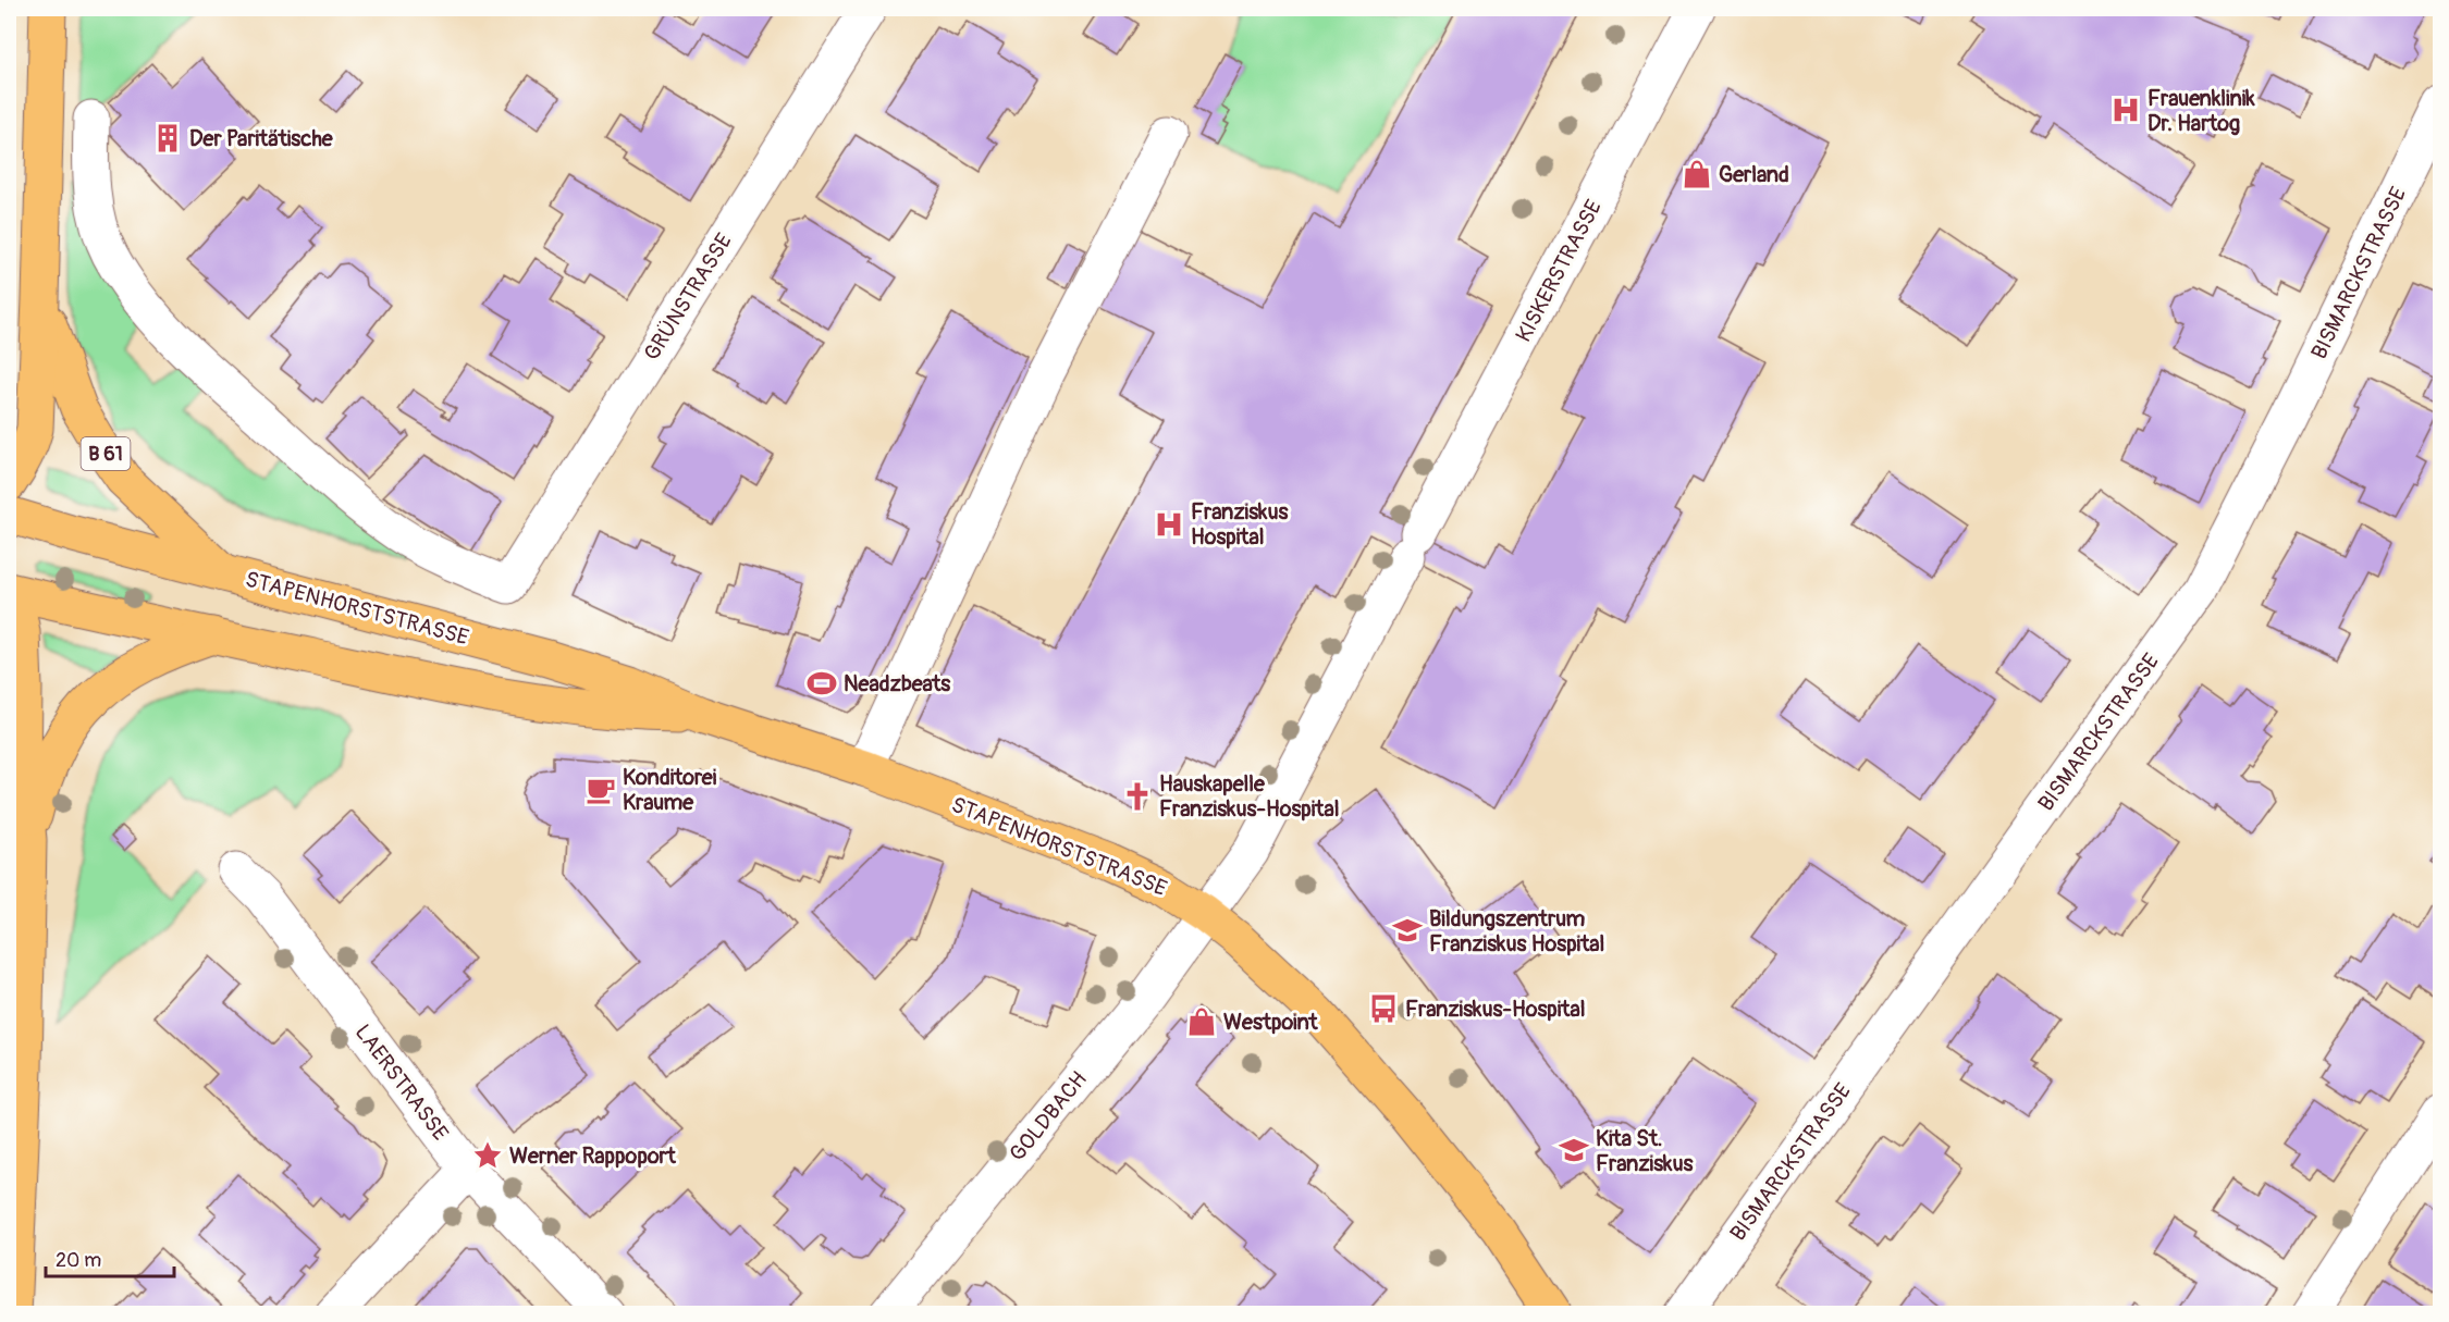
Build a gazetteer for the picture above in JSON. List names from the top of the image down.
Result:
{
  "streets": {
    "main road": ["B 61", "STAPENHORSTSTRASSE"],
    "street": [
      "KISKERSTRASSE",
      "BISMARCKSTRASSE",
      "GRÜNSTRASSE",
      "LAERSTRASSE",
      "GOLDBACH"
    ]
  },
  "crossings": [
    ["KISKERSTRASSE", "STAPENHORSTSTRASSE"],
    ["KISKERSTRASSE", "GOLDBACH"],
    ["B 61", "STAPENHORSTSTRASSE"],
    ["STAPENHORSTSTRASSE", "GOLDBACH"]
  ],
  "places": {
    "hospital": ["Frauenklinik Dr. Hartog", "Franziskus Hospital"],
    "building": ["Der Paritätische"],
    "shop": ["Gerland", "Westpoint"],
    "sports": ["Neadzbeats"],
    "cafe": ["Konditorei Kraume"],
    "church": ["Hauskapelle Franziskus-Hospital"],
    "school or university": ["Bildungszentrum Franziskus Hospital", "Kita St. Franziskus"],
    "bus stop": ["Franziskus-Hospital"],
    "place": ["Werner Rappoport"]
  },
  "scale_bar": "20 m"
}
